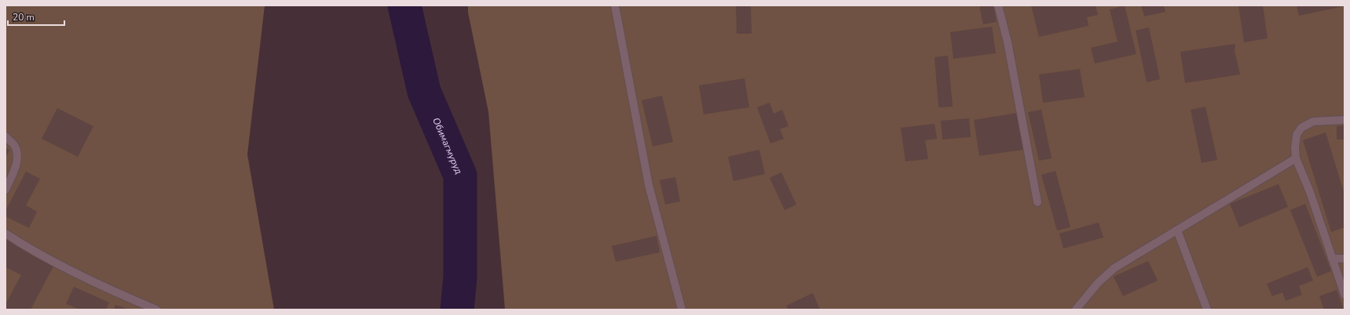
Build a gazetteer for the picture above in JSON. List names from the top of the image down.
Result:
{
  "water": ["Обимагмуруд"],
  "scale_bar": "20 m"
}
